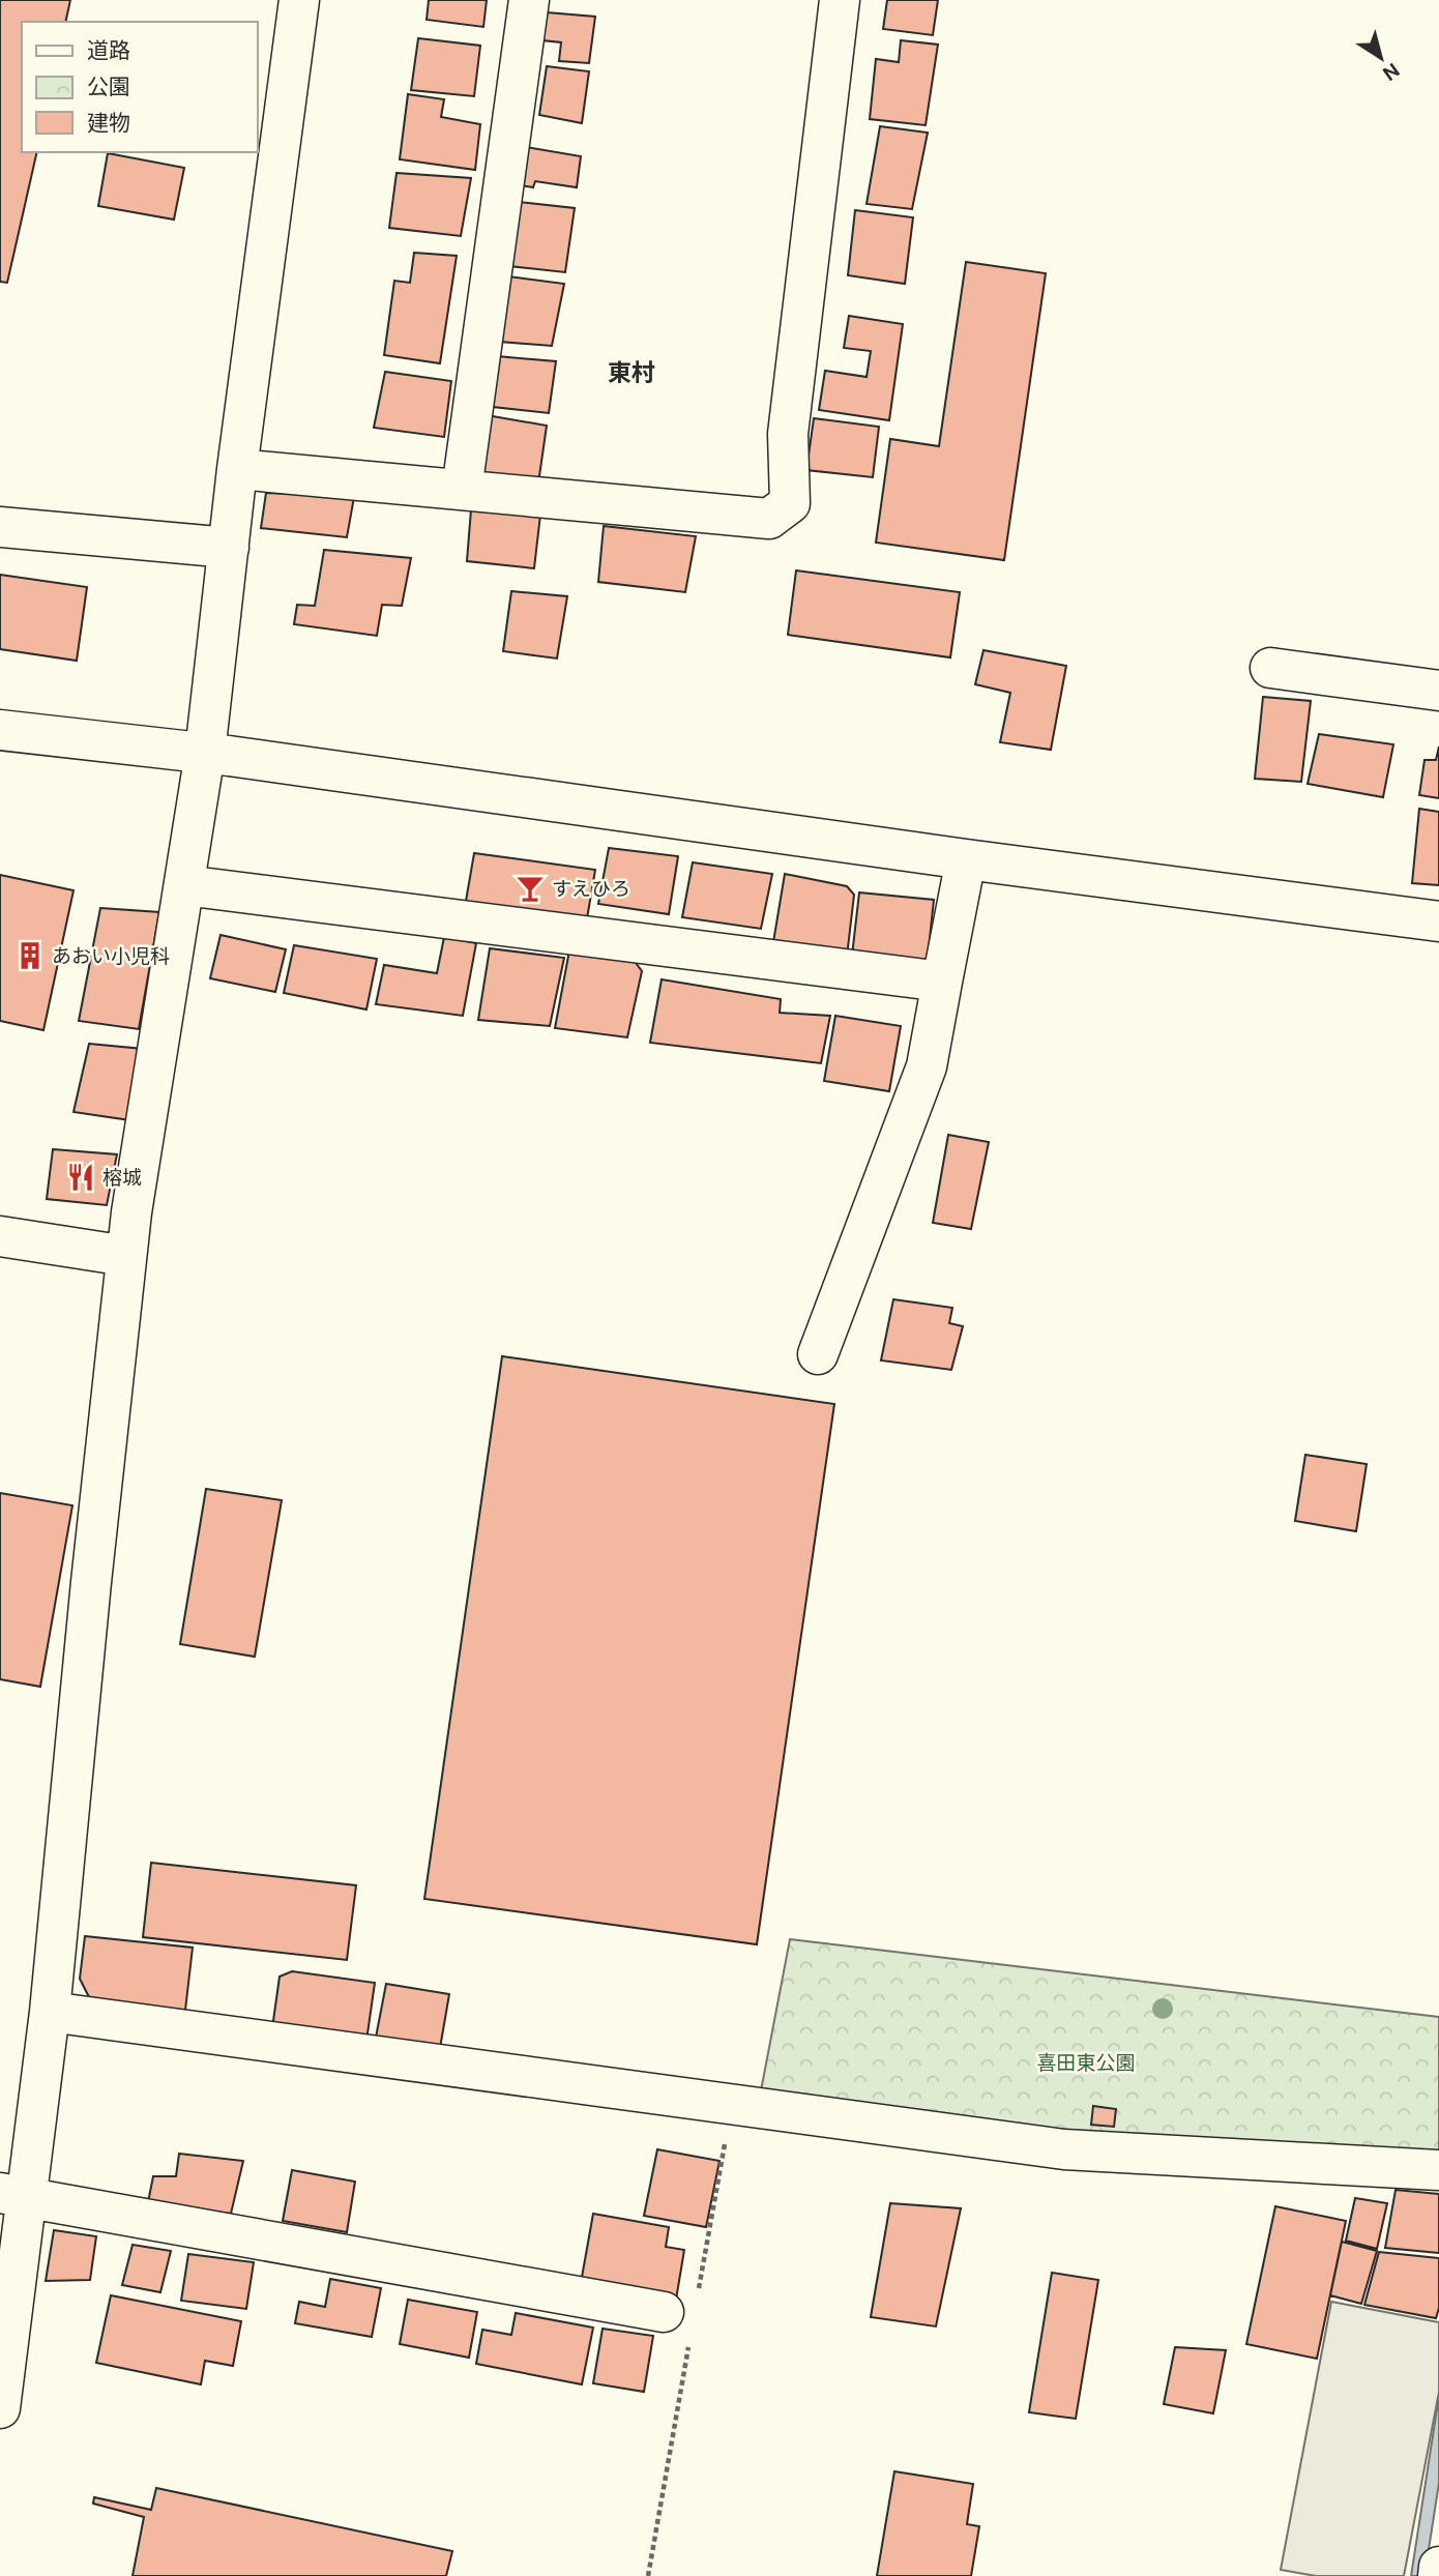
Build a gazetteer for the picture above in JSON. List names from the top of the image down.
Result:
{
  "districts": ["東村"],
  "parks": ["喜田東公園"],
  "places": {
    "bar": ["すえひろ"],
    "building": ["あおい小児科"],
    "restaurant": ["榕城"]
  },
  "legend": ["道路", "公園", "建物"],
  "north": "bottom right"
}
